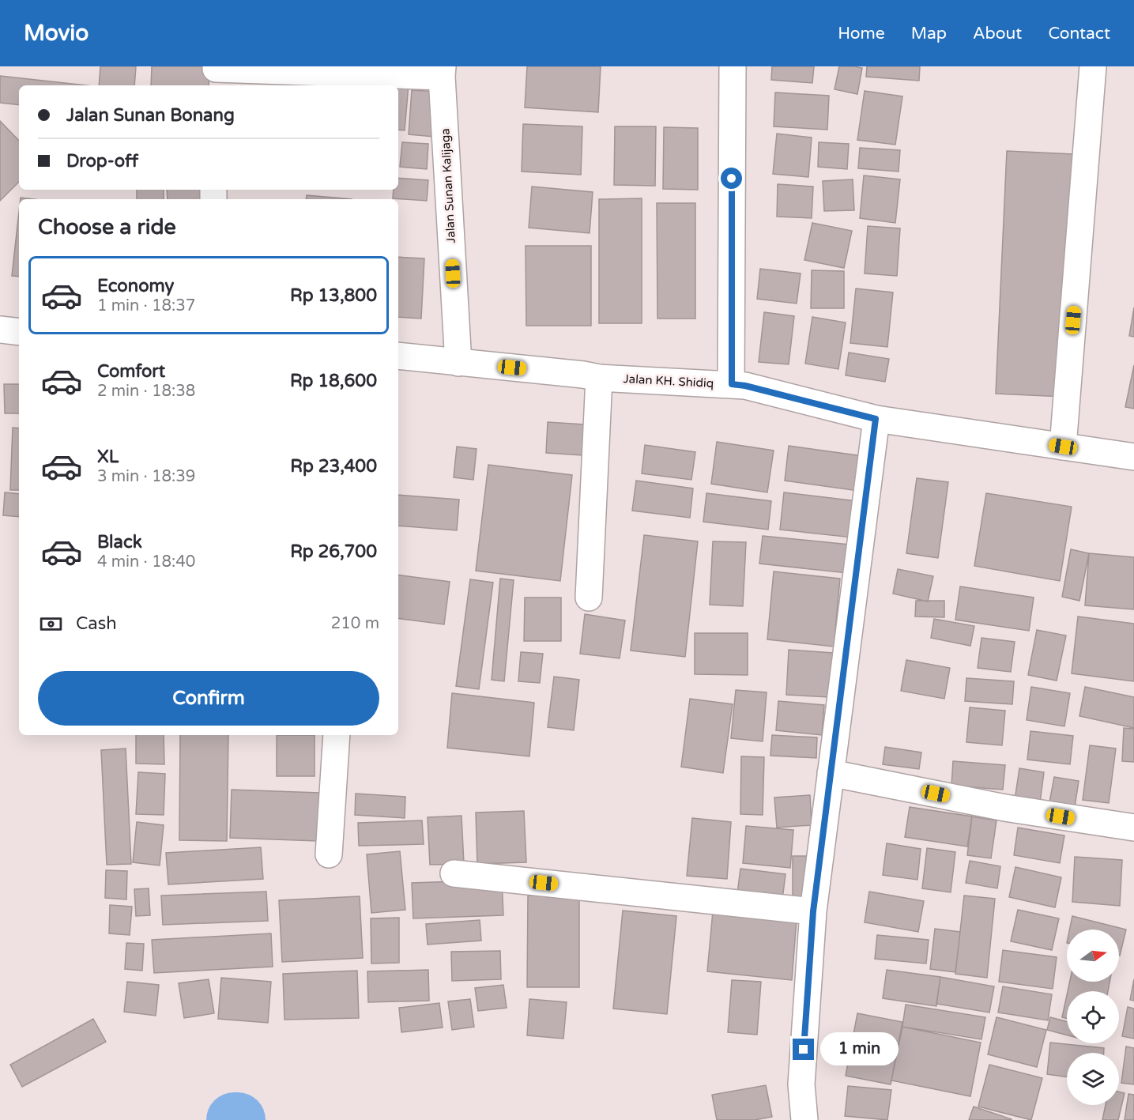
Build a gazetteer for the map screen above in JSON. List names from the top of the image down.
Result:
{
  "streets": {
    "street": ["Jalan Sunan Kalijaga", "Jalan KH. Shidiq"]
  },
  "crossings": [
    ["Jalan Sunan Kalijaga", "Jalan KH. Shidiq"]
  ],
  "north": "right",
  "page": {
    "header": "Movio",
    "nav": [
      "Home",
      "Map",
      "About",
      "Contact"
    ],
    "banner": ["Jalan Sunan Bonang", "Drop-off"],
    "heading": "Choose a ride",
    "list": [
      {
        "name": "Economy",
        "note": "1 min · 18:37",
        "value": "Rp 13,800"
      },
      {
        "name": "Comfort",
        "note": "2 min · 18:38",
        "value": "Rp 18,600"
      },
      {
        "name": "XL",
        "note": "3 min · 18:39",
        "value": "Rp 23,400"
      },
      {
        "name": "Black",
        "note": "4 min · 18:40",
        "value": "Rp 26,700"
      }
    ],
    "pay": ["Cash", "210 m"],
    "buttons": "Confirm",
    "bubble": "1 min"
  }
}
